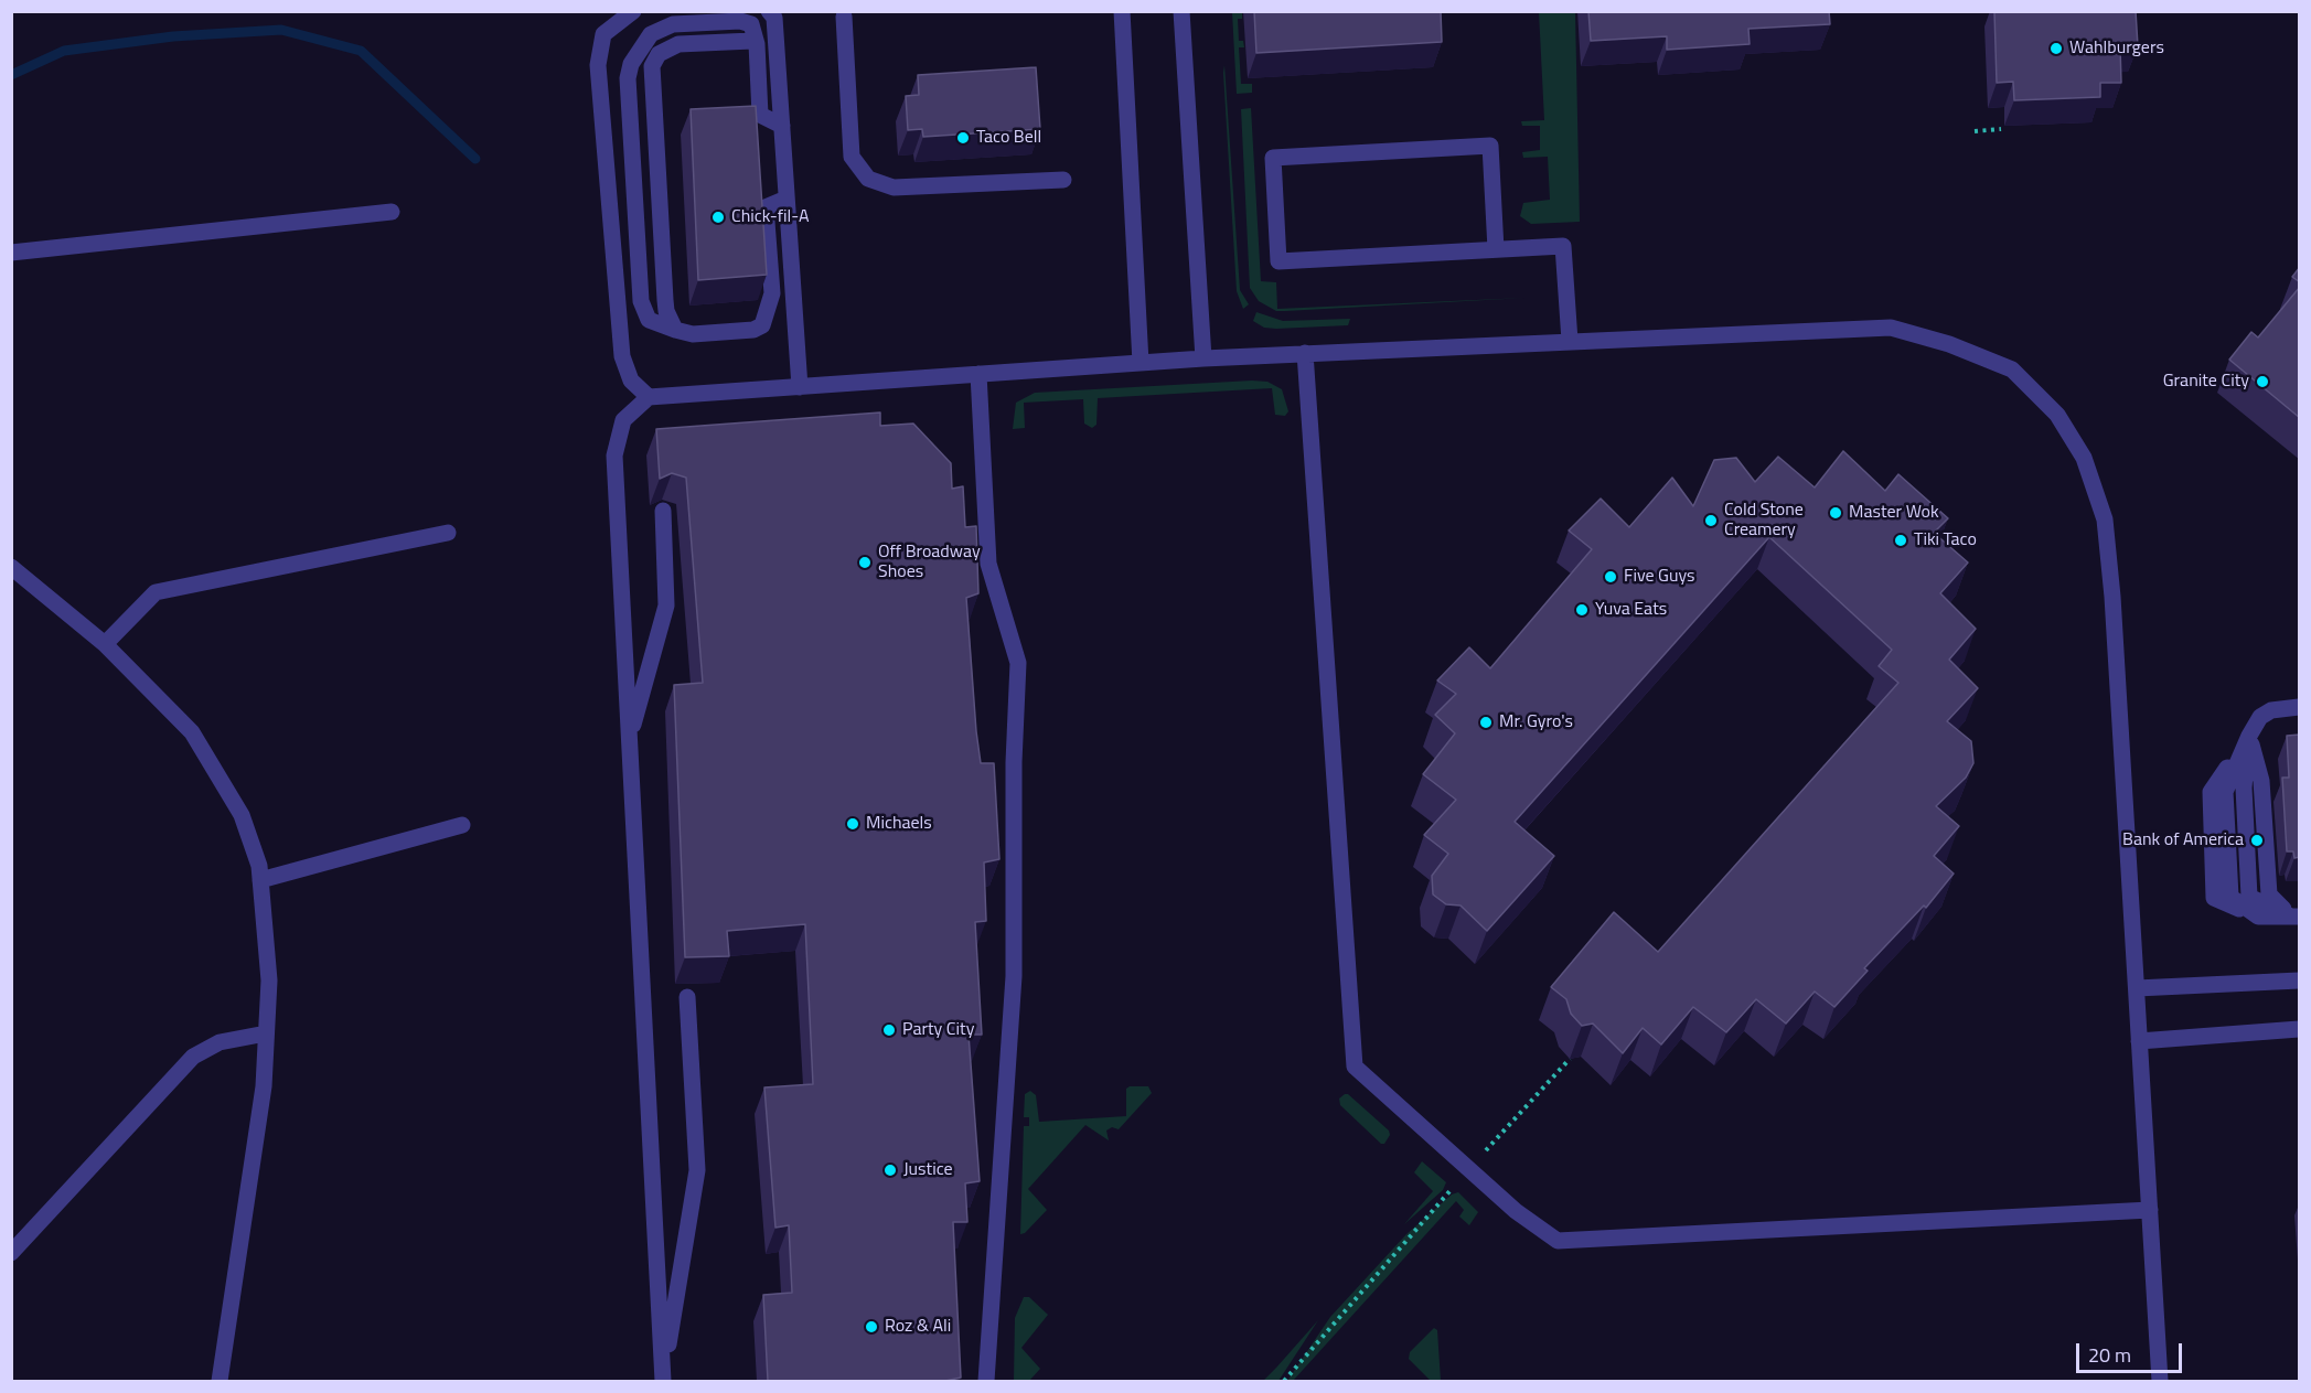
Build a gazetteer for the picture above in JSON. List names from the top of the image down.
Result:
{
  "places": [
    "Wahlburgers",
    "Taco Bell",
    "Chick-fil-A",
    "Granite City",
    "Master Wok",
    "Cold Stone Creamery",
    "Tiki Taco",
    "Off Broadway Shoes",
    "Five Guys",
    "Yuva Eats",
    "Mr. Gyro's",
    "Michaels",
    "Bank of America",
    "Party City",
    "Justice",
    "Roz & Ali"
  ],
  "scale_bar": "20 m"
}
